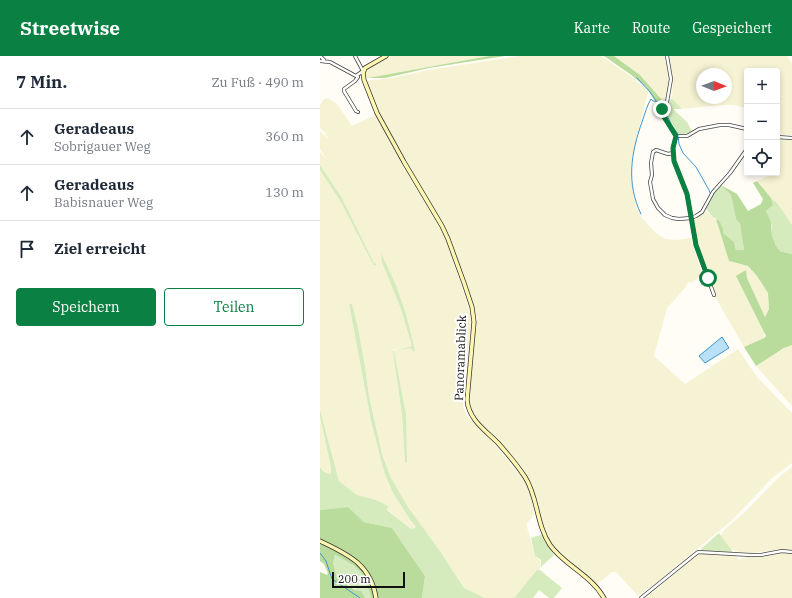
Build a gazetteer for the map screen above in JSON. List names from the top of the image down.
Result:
{
  "streets": {
    "street": ["Panoramablick"]
  },
  "scale_bar": "200 m",
  "north": "right",
  "page": {
    "header": "Streetwise",
    "nav": ["Karte", "Route", "Gespeichert"],
    "heading": ["7 Min.", "Zu Fuß · 490 m"],
    "map_buttons": ["+", "−"],
    "list": [
      ["Geradeaus", "Sobrigauer Weg", "360 m"],
      ["Geradeaus", "Babisnauer Weg", "130 m"],
      "Ziel erreicht"
    ],
    "buttons": ["Speichern", "Teilen"],
    "scale": "200 m"
  }
}
